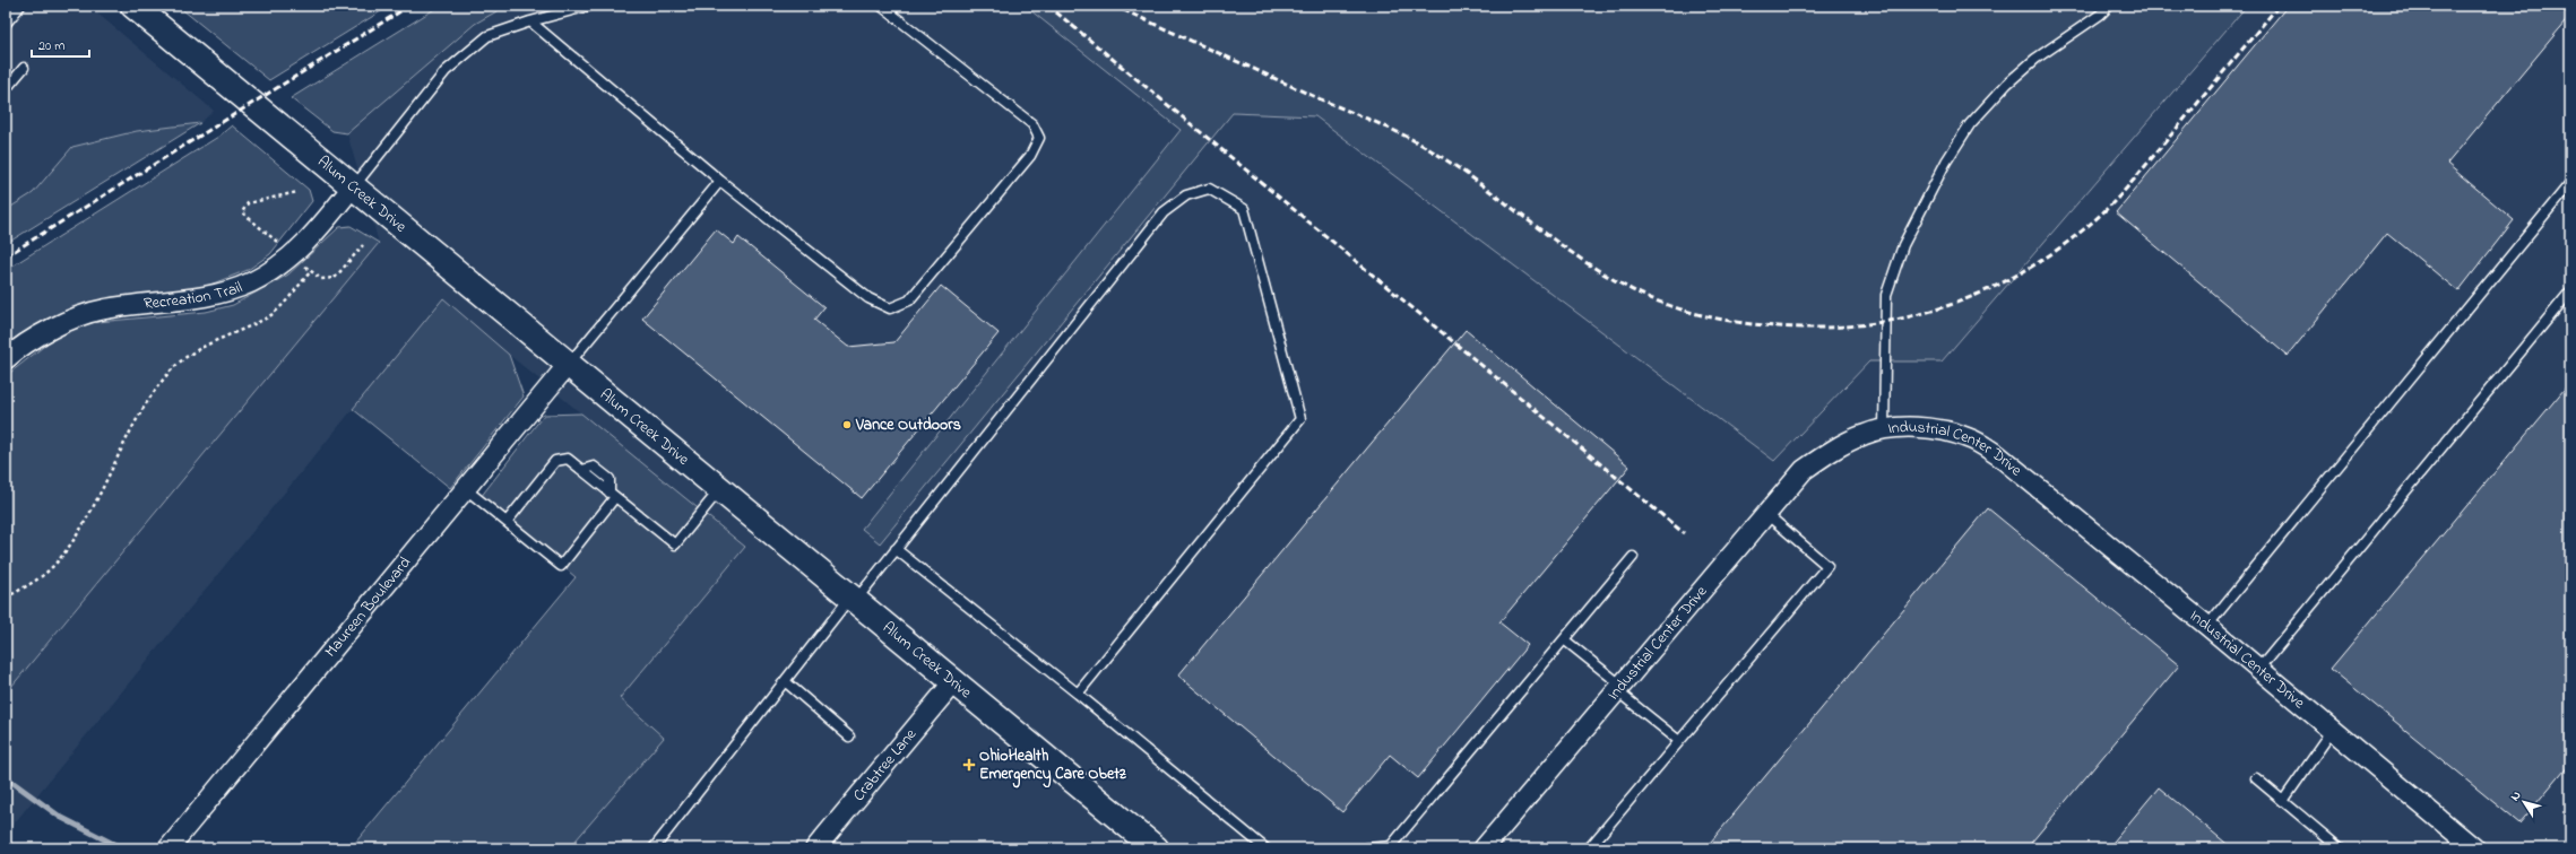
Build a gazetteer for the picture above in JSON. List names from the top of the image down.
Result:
{
  "streets": {
    "main road": ["Alum Creek Drive"],
    "street": [
      "Recreation Trail",
      "Industrial Center Drive",
      "Maureen Boulevard",
      "Crabtree Lane"
    ]
  },
  "crossings": [
    ["Alum Creek Drive", "Recreation Trail"],
    ["Alum Creek Drive", "Maureen Boulevard"],
    ["Alum Creek Drive", "Crabtree Lane"]
  ],
  "places": {
    "other": ["Vance Outdoors"],
    "health": ["OhioHealth Emergency Care Obetz"]
  },
  "scale_bar": "20 m",
  "north": "top left"
}
